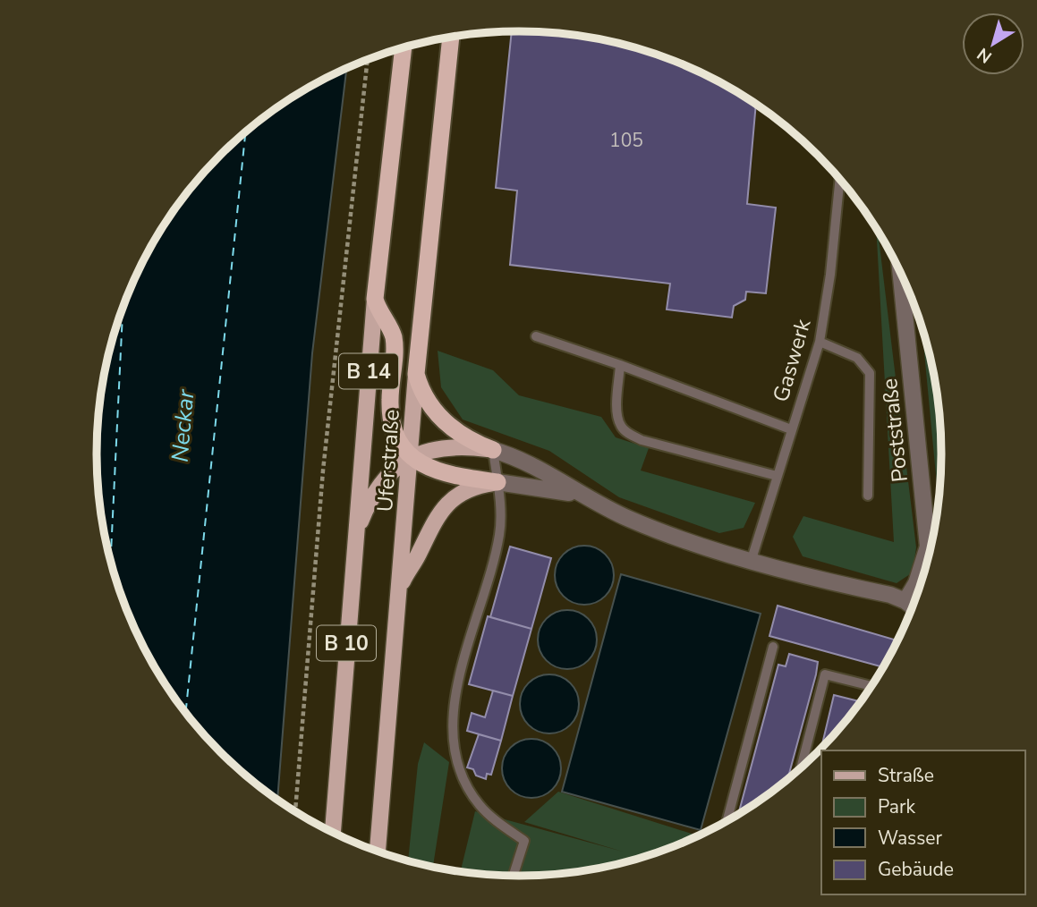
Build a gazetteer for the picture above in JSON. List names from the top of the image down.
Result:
{
  "streets": {
    "highway": ["Uferstraße", "B 10"],
    "main road": ["B 14"],
    "street": ["Poststraße"],
    "lane": ["Gaswerk"]
  },
  "water": ["Neckar"],
  "house_numbers": ["105"],
  "legend": [
    "Straße",
    "Park",
    "Wasser",
    "Gebäude"
  ],
  "north": "bottom left"
}
